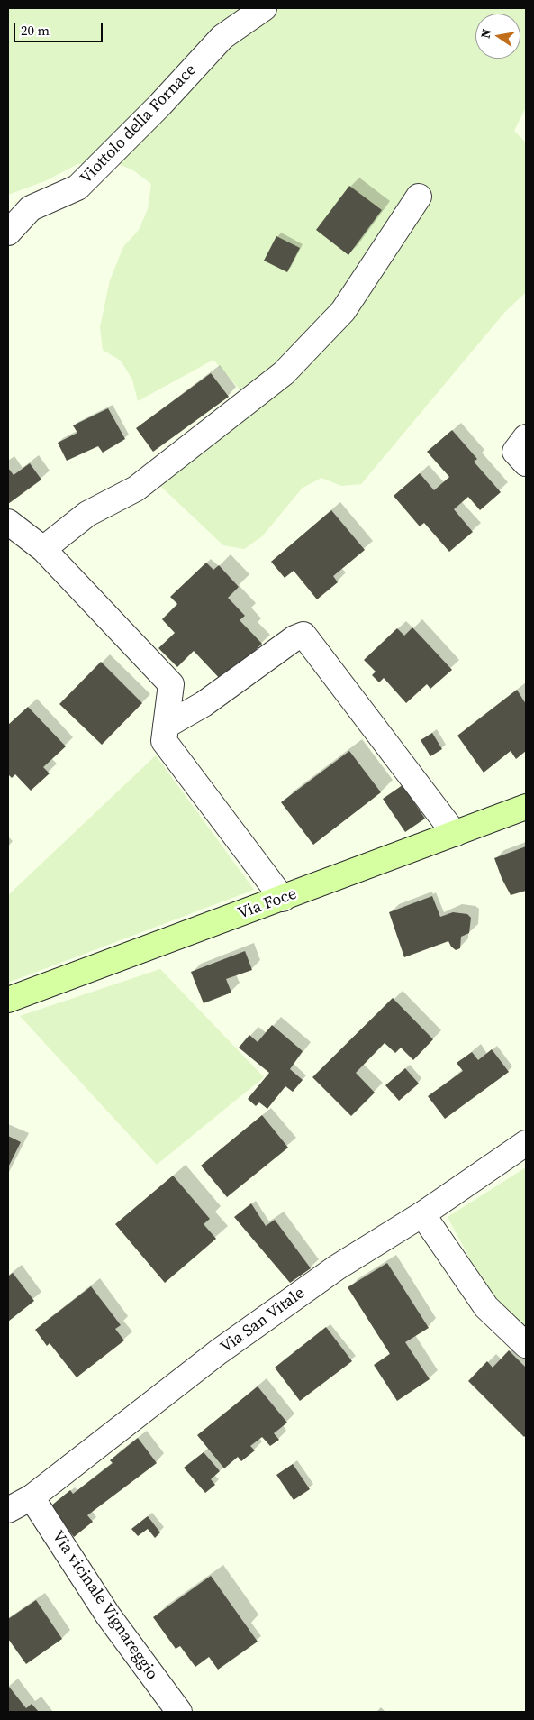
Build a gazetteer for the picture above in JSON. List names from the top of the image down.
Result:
{
  "streets": {
    "main road": ["Via Foce"],
    "street": ["Viottolo della Fornace", "Via San Vitale", "Via vicinale Vignareggio"]
  },
  "crossings": [
    ["Via San Vitale", "Via vicinale Vignareggio"]
  ],
  "scale_bar": "20 m",
  "north": "left"
}
